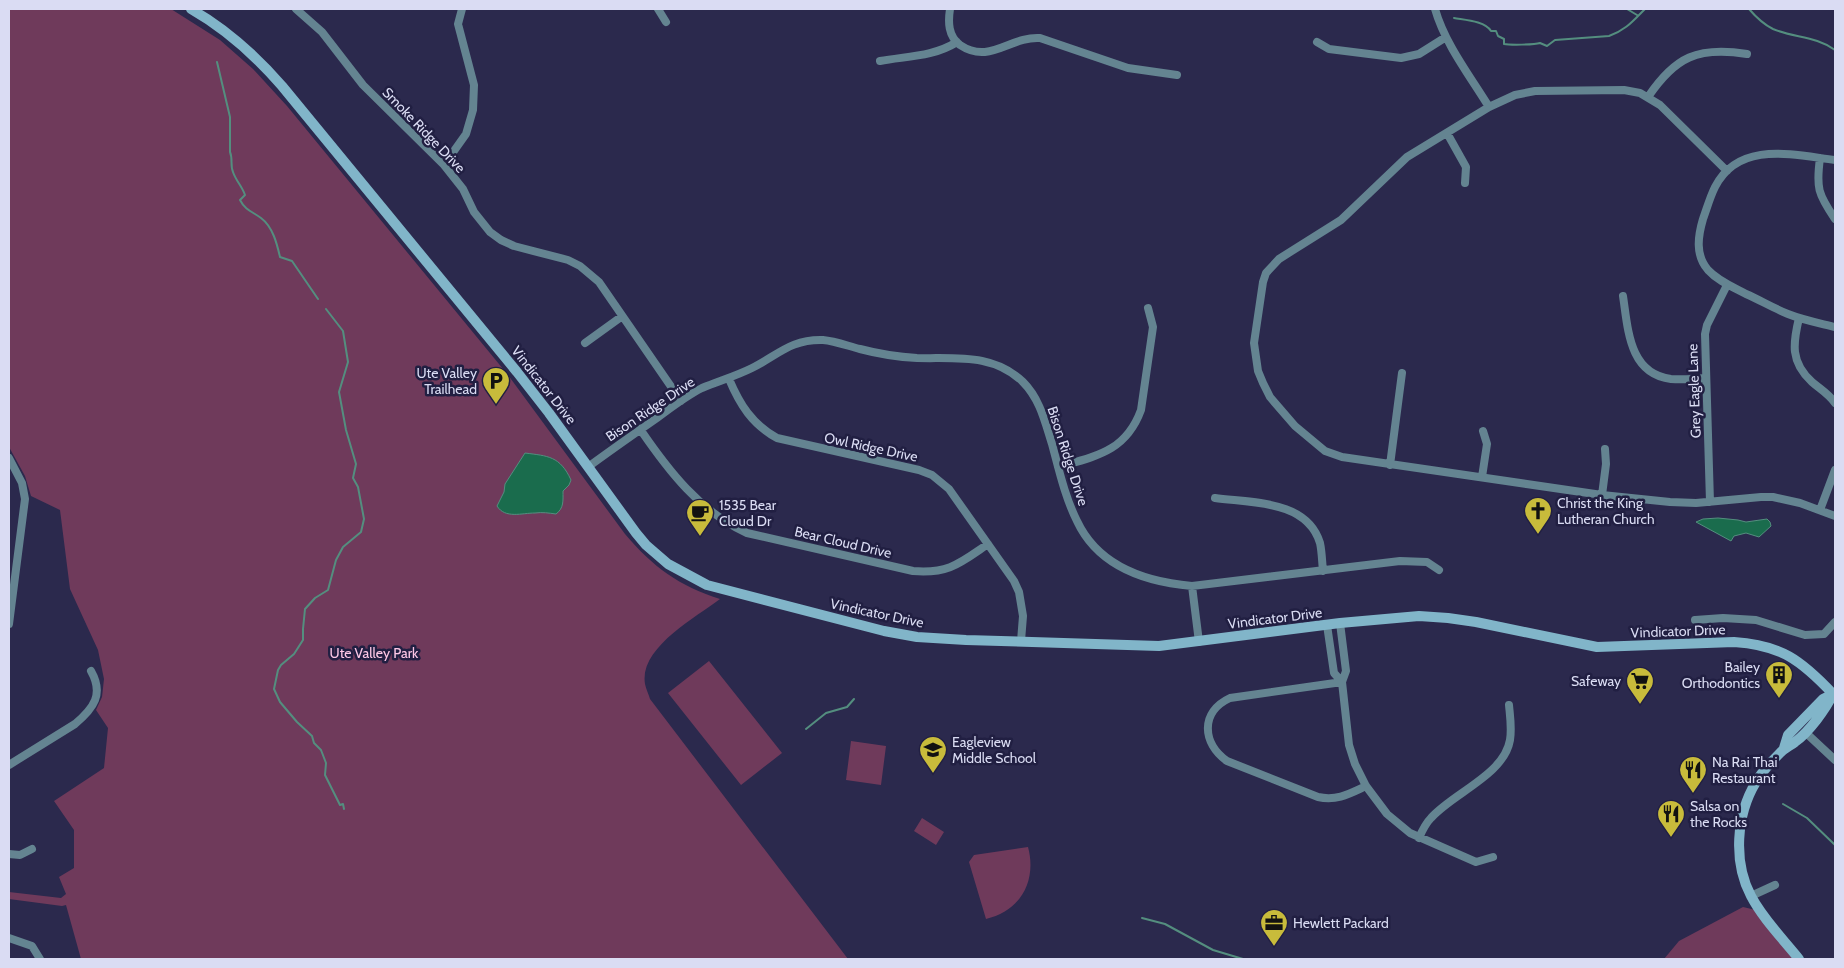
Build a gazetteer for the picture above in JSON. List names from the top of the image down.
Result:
{
  "streets": {
    "main road": ["Vindicator Drive"],
    "street": [
      "Smoke Ridge Drive",
      "Grey Eagle Lane",
      "Bison Ridge Drive",
      "Owl Ridge Drive",
      "Bear Cloud Drive"
    ]
  },
  "crossings": [
    ["Smoke Ridge Drive", "Bison Ridge Drive"],
    ["Vindicator Drive", "Bison Ridge Drive"],
    ["Vindicator Drive", "Owl Ridge Drive"],
    ["Bison Ridge Drive", "Owl Ridge Drive"],
    ["Bison Ridge Drive", "Bear Cloud Drive"],
    ["Owl Ridge Drive", "Bear Cloud Drive"]
  ],
  "parks": ["Ute Valley Park"],
  "places": {
    "parking": ["Ute Valley Trailhead"],
    "church": ["Christ the King Lutheran Church"],
    "cafe": ["1535 Bear Cloud Dr"],
    "building": ["Bailey Orthodontics"],
    "supermarket": ["Safeway"],
    "school or university": ["Eagleview Middle School"],
    "restaurant": ["Na Rai Thai Restaurant", "Salsa on the Rocks"],
    "office": ["Hewlett Packard"]
  }
}
